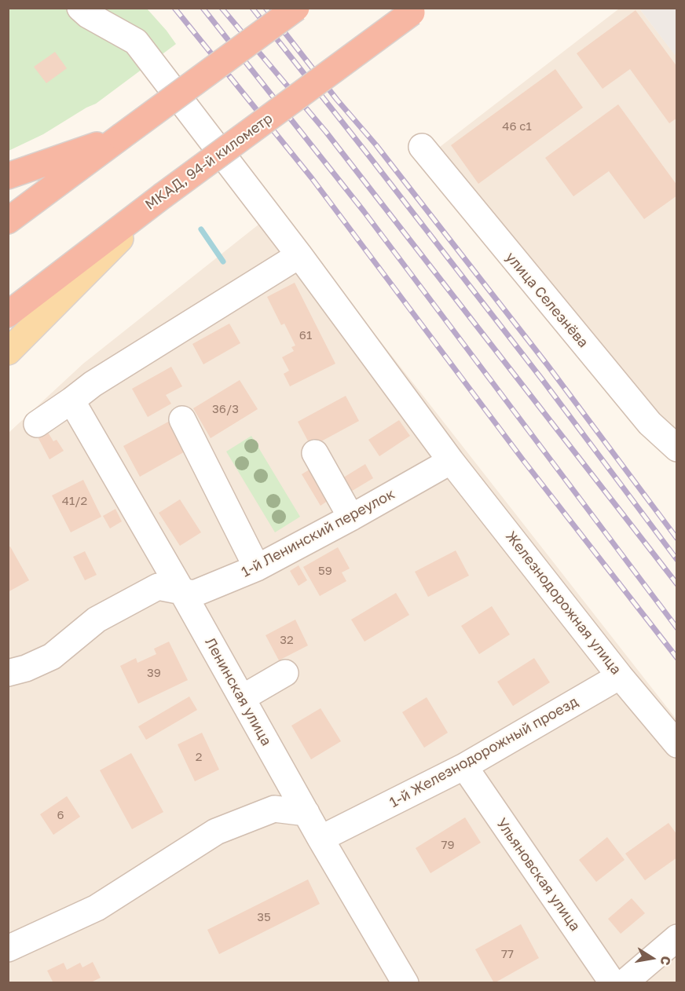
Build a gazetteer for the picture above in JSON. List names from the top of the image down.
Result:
{
  "streets": {
    "highway": ["МКАД, 94-й километр"],
    "street": [
      "улица Селезнёва",
      "1-й Ленинский переулок",
      "Железнодорожная улица",
      "Ленинская улица",
      "1-й Железнодорожный проезд",
      "Ульяновская улица"
    ]
  },
  "crossings": [
    ["1-й Ленинский переулок", "Железнодорожная улица"],
    ["1-й Ленинский переулок", "Ленинская улица"],
    ["Железнодорожная улица", "1-й Железнодорожный проезд"],
    ["Ленинская улица", "1-й Железнодорожный проезд"],
    ["1-й Железнодорожный проезд", "Ульяновская улица"]
  ],
  "house_numbers": [
    "46 с1",
    "61",
    "36/3",
    "41/2",
    "59",
    "32",
    "39",
    "2",
    "6",
    "79",
    "35",
    "77"
  ],
  "north": "right"
}
